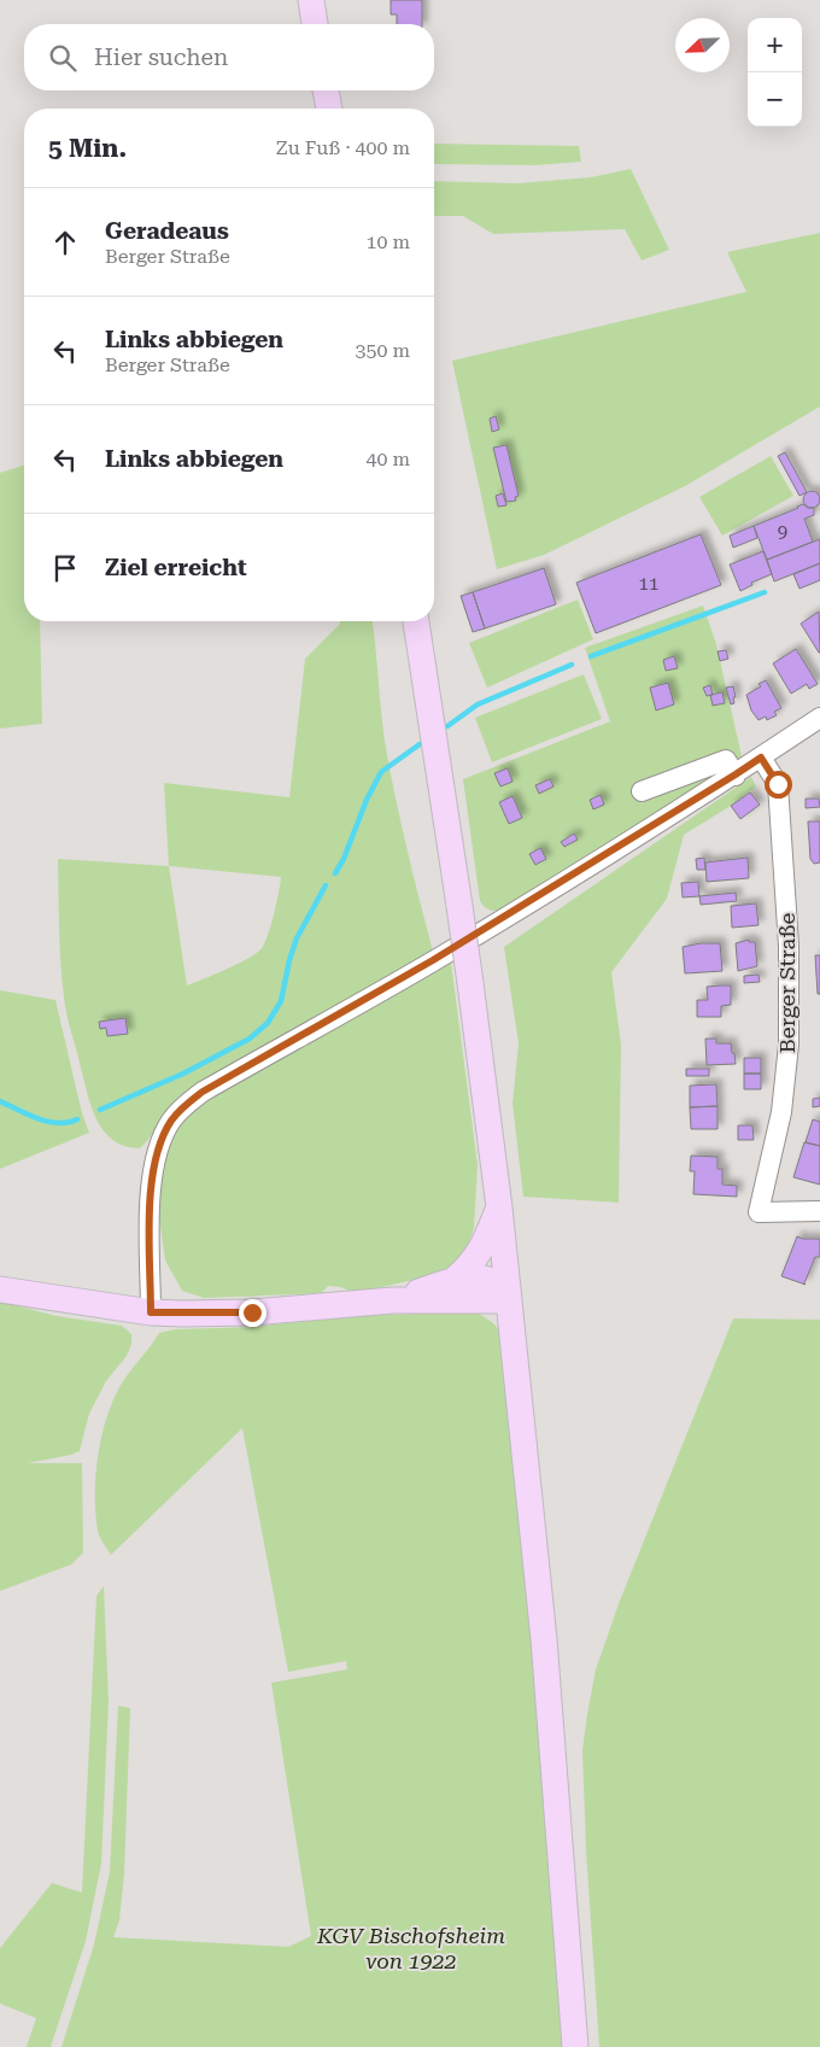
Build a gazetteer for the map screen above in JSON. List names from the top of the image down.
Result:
{
  "streets": {
    "street": ["Berger Straße"]
  },
  "parks": ["KGV Bischofsheim von 1922"],
  "house_numbers": ["9", "11"],
  "north": "bottom left",
  "page": {
    "map_buttons": ["+", "−"],
    "search": "Hier suchen",
    "heading": ["5 Min.", "Zu Fuß · 400 m"],
    "list": [
      ["Geradeaus", "Berger Straße", "10 m"],
      ["Links abbiegen", "Berger Straße", "350 m"],
      ["Links abbiegen", "40 m"],
      "Ziel erreicht"
    ]
  }
}
